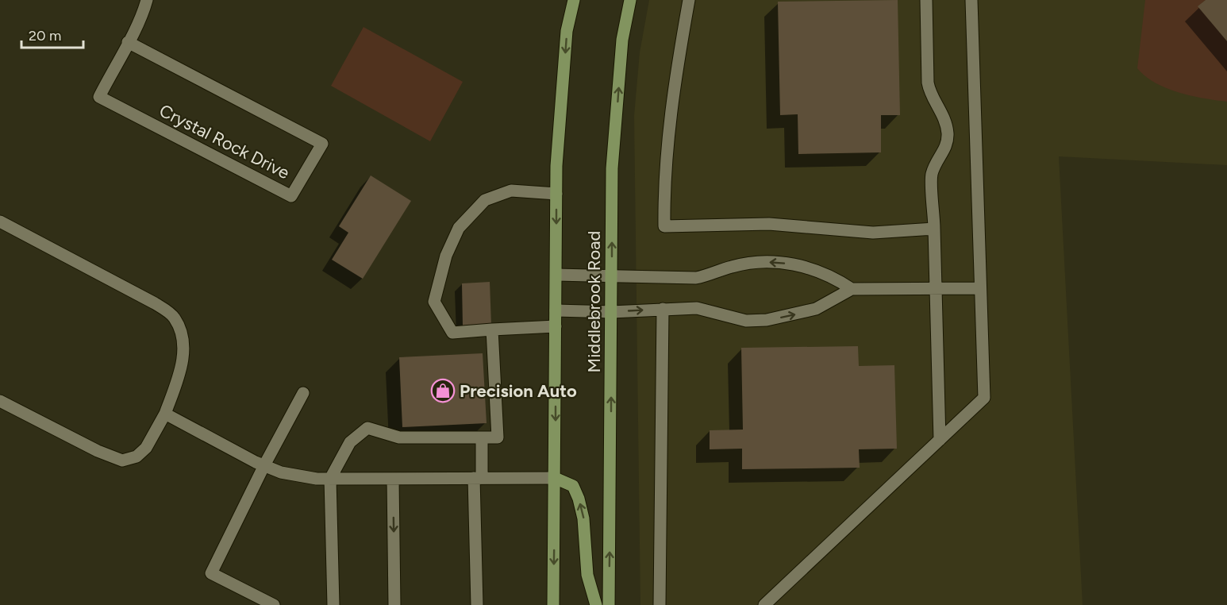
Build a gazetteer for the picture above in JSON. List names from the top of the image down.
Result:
{
  "streets": {
    "main road": ["Middlebrook Road"],
    "street": ["Crystal Rock Drive"]
  },
  "places": {
    "shop": ["Precision Auto"]
  },
  "scale_bar": "20 m"
}
